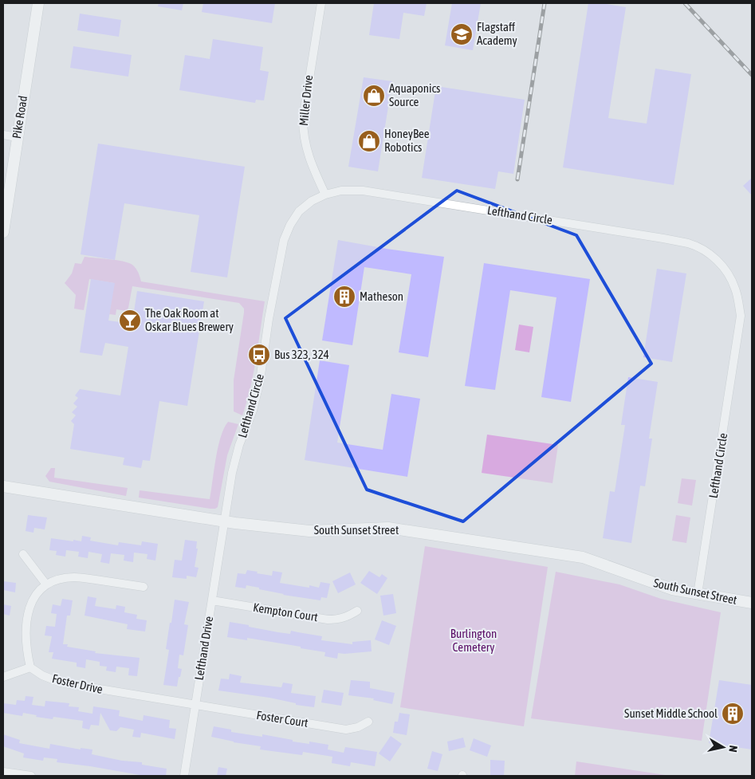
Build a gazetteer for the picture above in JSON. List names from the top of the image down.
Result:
{
  "streets": {
    "street": [
      "Miller Drive",
      "Pike Road",
      "Lefthand Circle",
      "South Sunset Street",
      "Kempton Court",
      "Lefthand Drive",
      "Foster Drive",
      "Foster Court"
    ]
  },
  "crossings": [
    ["Miller Drive", "Lefthand Circle"],
    ["Lefthand Circle", "South Sunset Street"],
    ["Lefthand Circle", "Lefthand Drive"],
    ["South Sunset Street", "Lefthand Drive"],
    ["Kempton Court", "Lefthand Drive"],
    ["Lefthand Drive", "Foster Drive"],
    ["Lefthand Drive", "Foster Court"],
    ["Foster Drive", "Foster Court"]
  ],
  "parks": ["Burlington Cemetery"],
  "places": {
    "school or university": ["Flagstaff Academy"],
    "shop": ["Aquaponics Source", "HoneyBee Robotics"],
    "building": ["Matheson", "Sunset Middle School"],
    "bar": ["The Oak Room at Oskar Blues Brewery"],
    "bus stop": ["Bus 323, 324"]
  },
  "north": "right"
}
